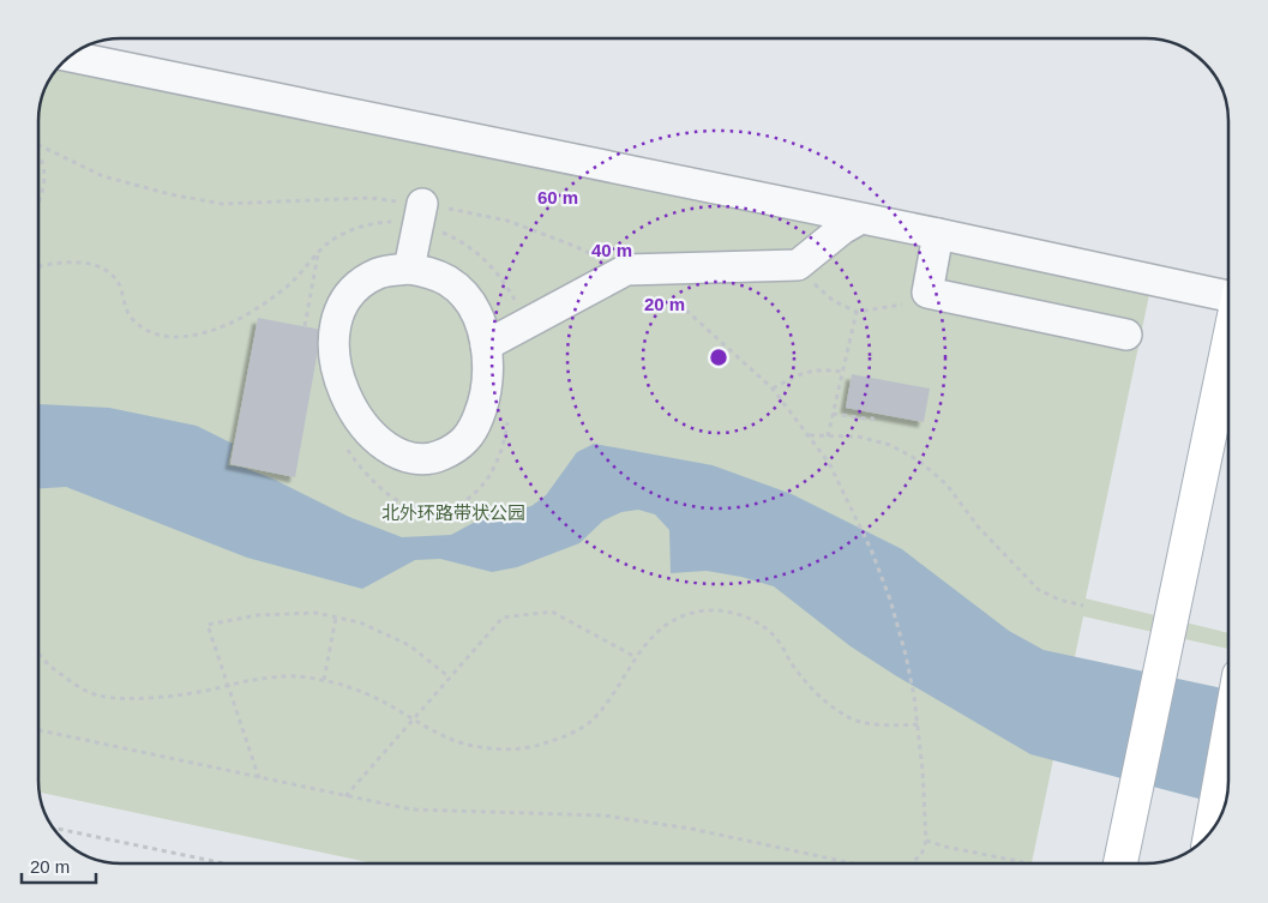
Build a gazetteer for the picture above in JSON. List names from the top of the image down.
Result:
{
  "parks": ["北外环路带状公园"],
  "scale_bar": "20 m",
  "rings": ["60 m", "40 m", "20 m"]
}
